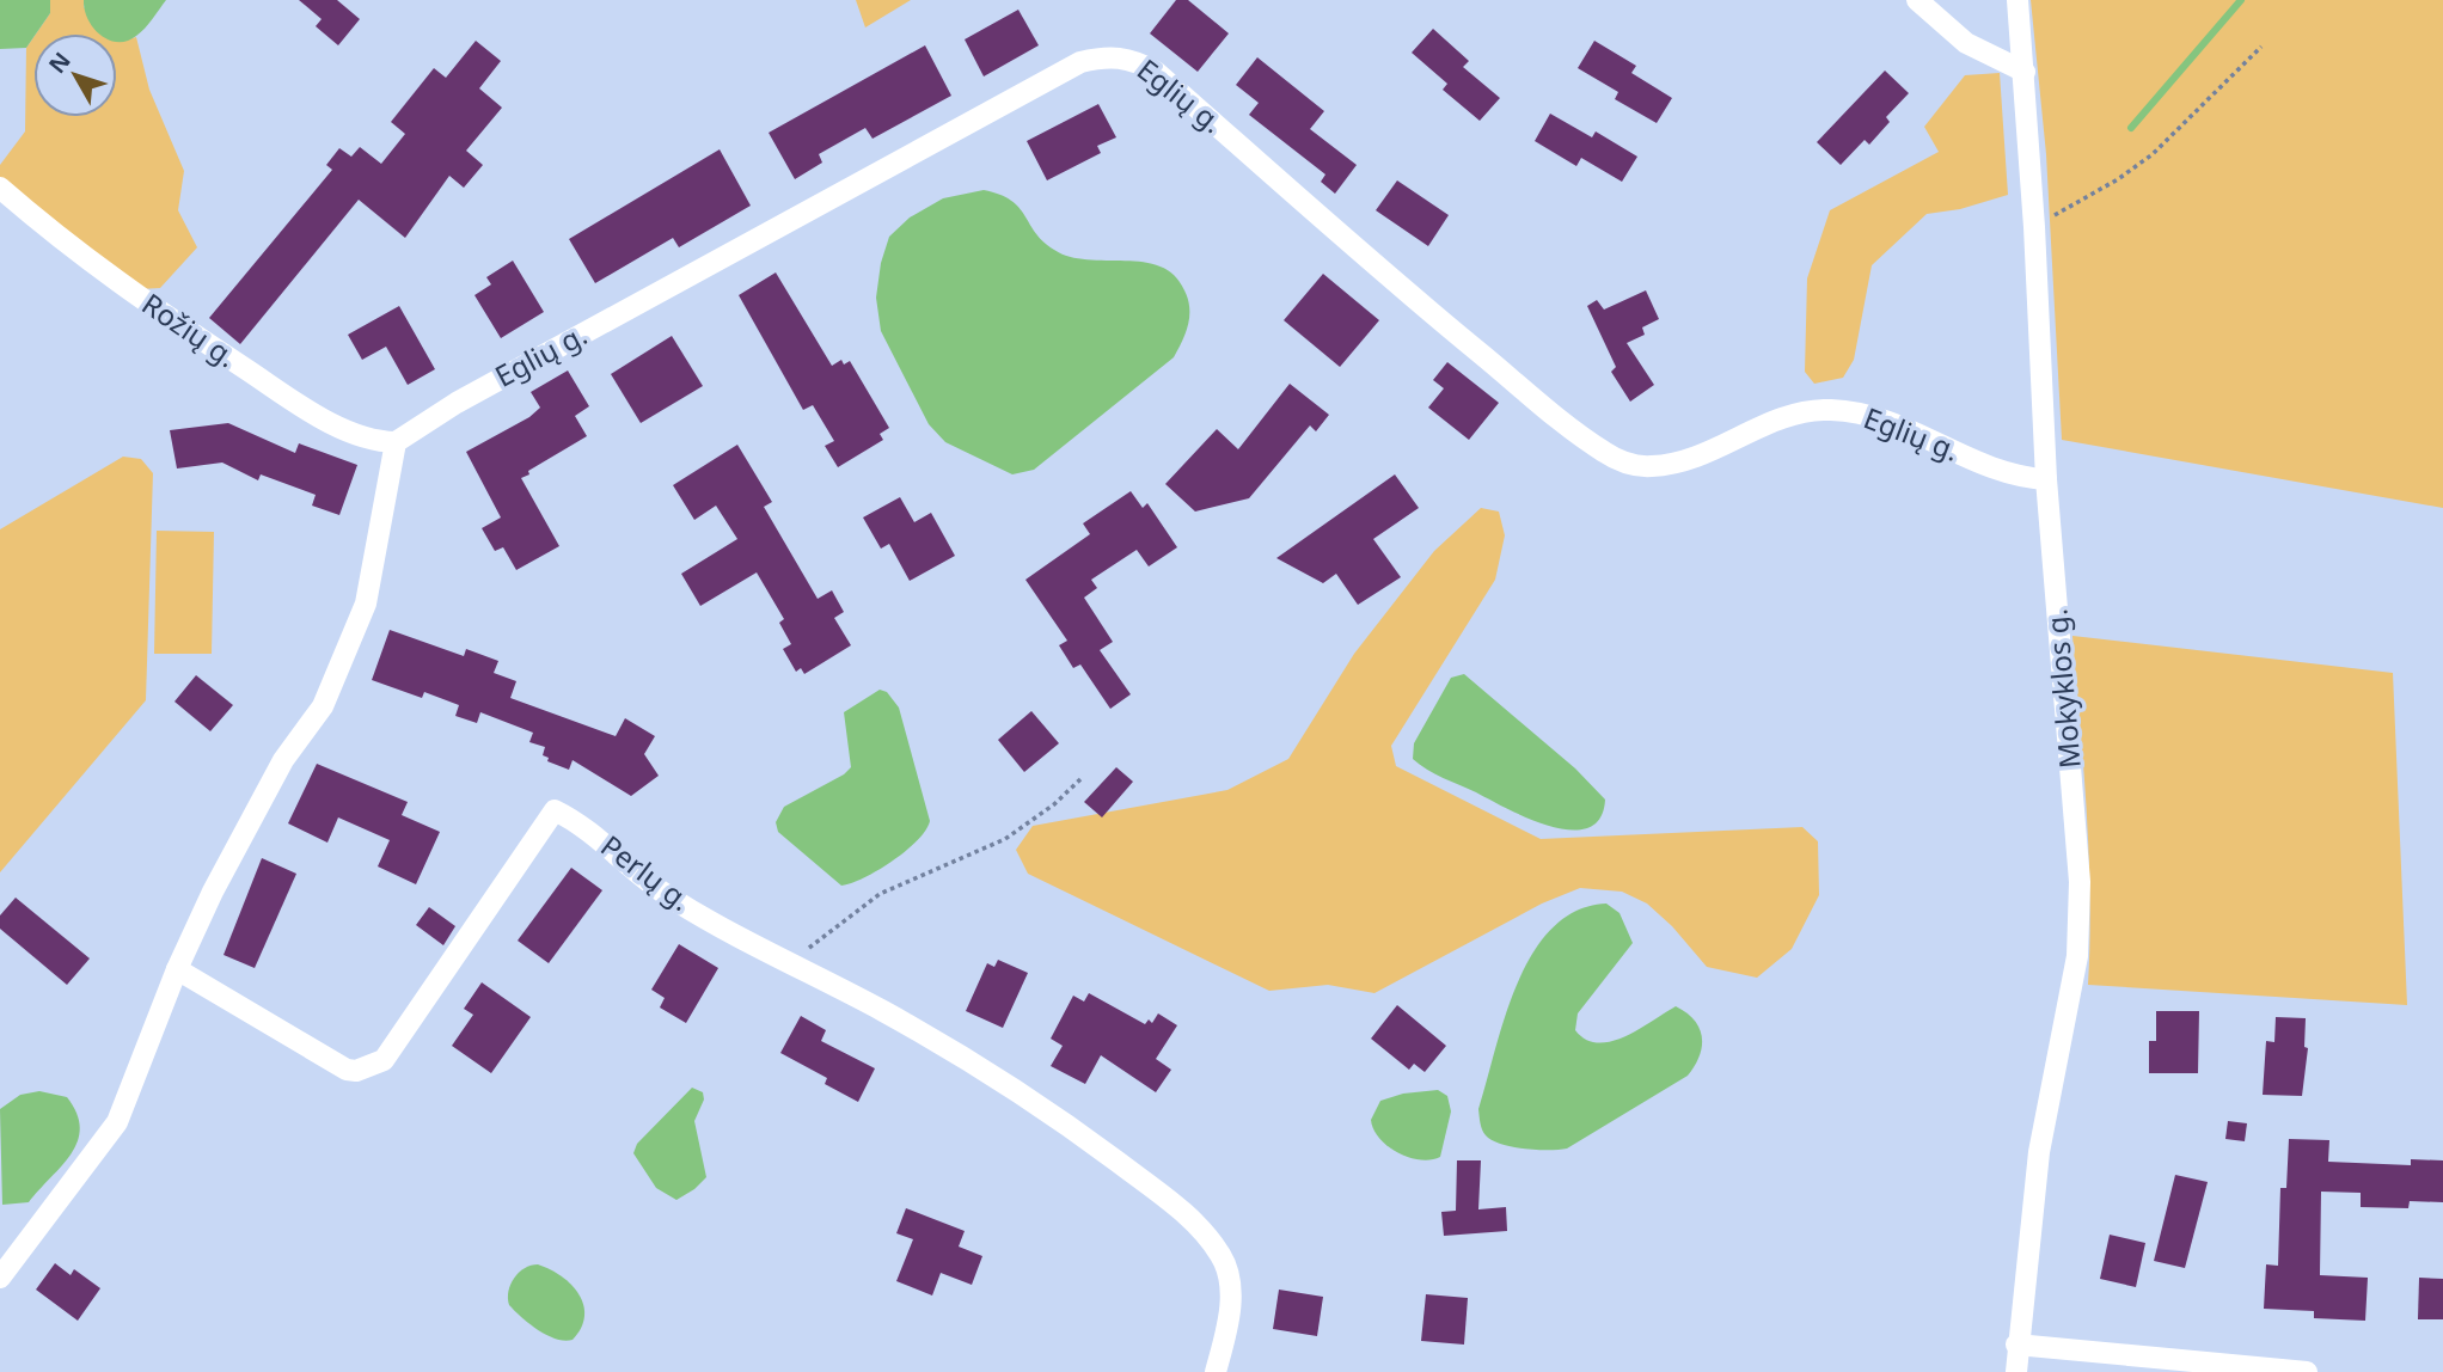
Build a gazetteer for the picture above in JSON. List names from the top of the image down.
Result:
{
  "streets": {
    "street": [
      "Eglių g.",
      "Rožių g.",
      "Mokyklos g.",
      "Perlų g."
    ]
  },
  "crossings": [
    ["Eglių g.", "Rožių g."],
    ["Eglių g.", "Mokyklos g."]
  ],
  "north": "top left"
}
